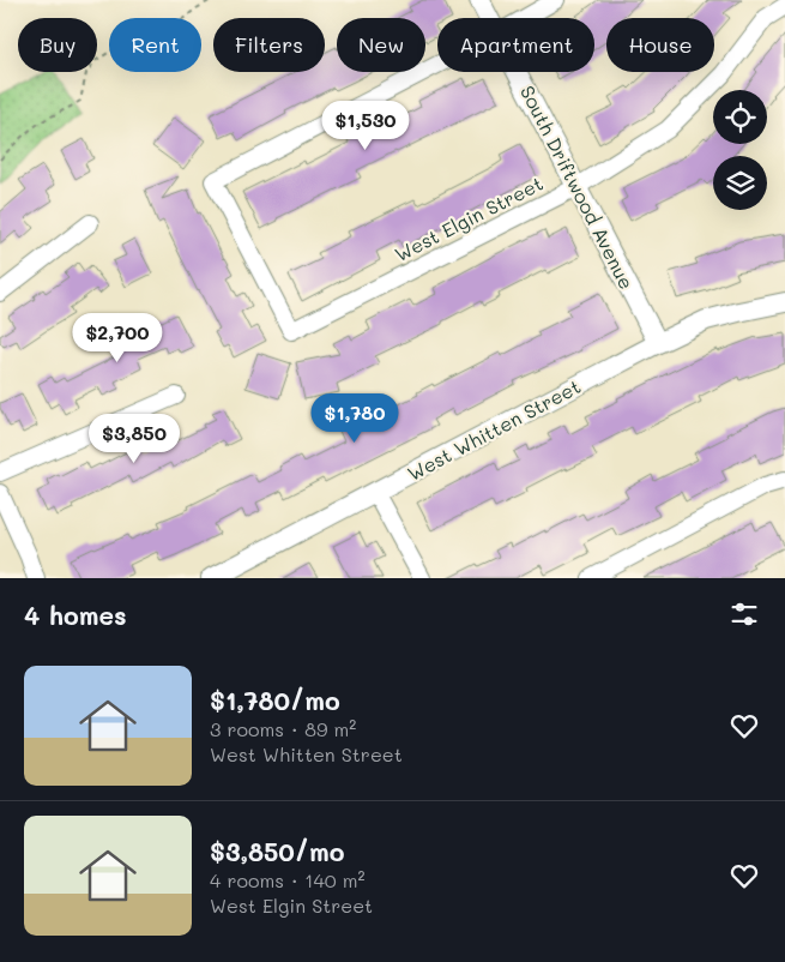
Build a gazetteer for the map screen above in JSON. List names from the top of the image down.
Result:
{
  "streets": {
    "street": ["South Driftwood Avenue", "West Elgin Street", "West Whitten Street"]
  },
  "crossings": [
    ["South Driftwood Avenue", "West Elgin Street"],
    ["South Driftwood Avenue", "West Whitten Street"]
  ],
  "page": {
    "chip": [
      "Buy",
      "Rent",
      "Filters",
      "New",
      "Apartment",
      "House"
    ],
    "price": [
      "$1,530",
      "$2,700",
      "$1,780",
      "$3,850"
    ],
    "heading": "4 homes",
    "list": [
      {
        "name": "$1,780/mo",
        "note": "3 rooms · 89 m² · West Whitten Street"
      },
      {
        "name": "$3,850/mo",
        "note": "4 rooms · 140 m² · West Elgin Street"
      }
    ]
  }
}
